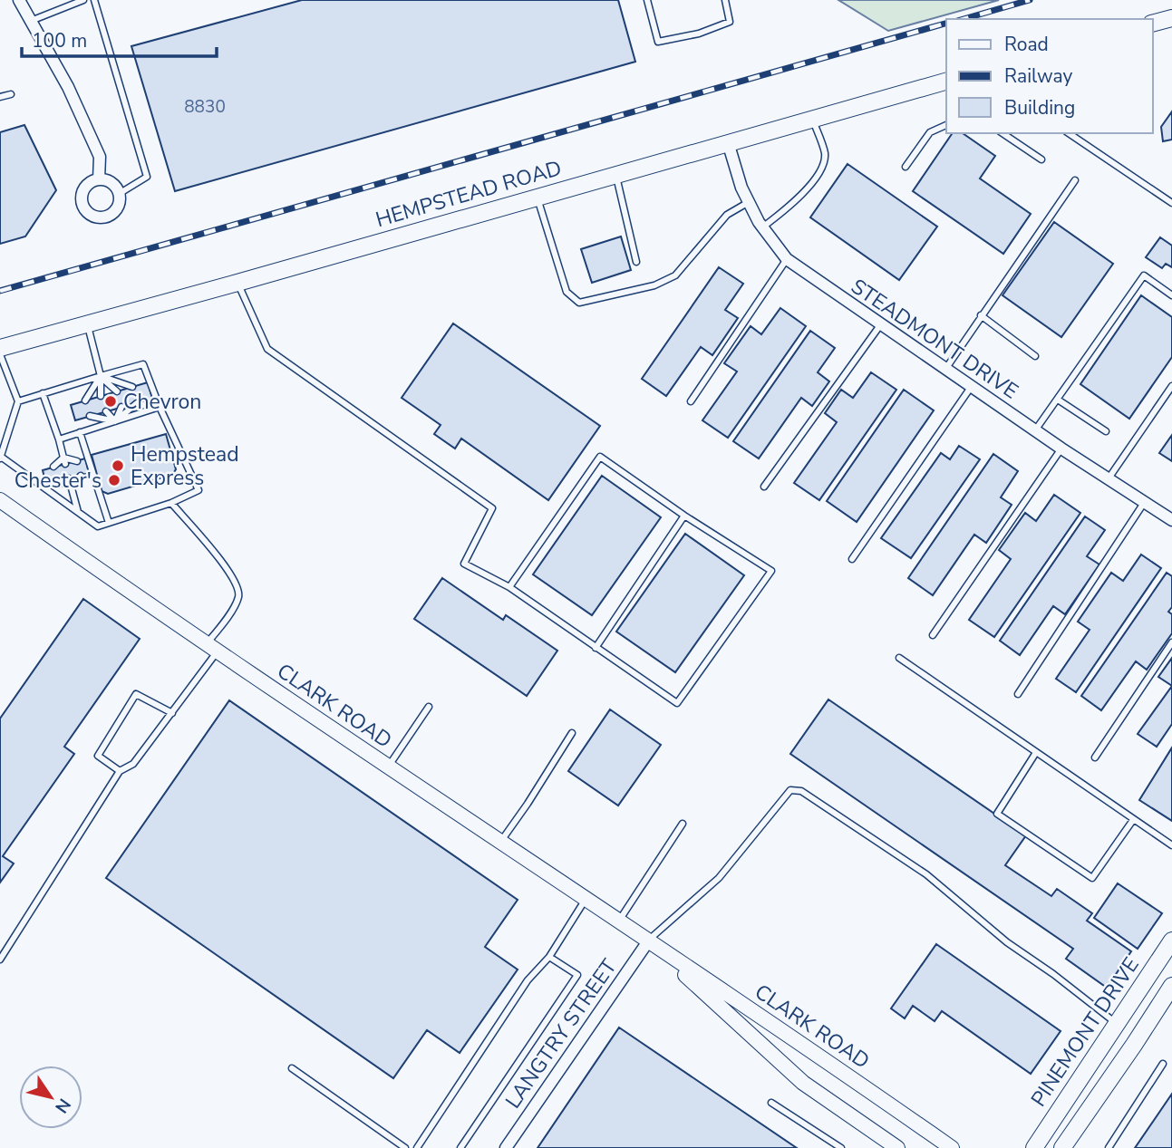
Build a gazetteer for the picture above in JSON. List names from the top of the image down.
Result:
{
  "streets": {
    "main road": ["HEMPSTEAD ROAD", "PINEMONT DRIVE"],
    "street": ["STEADMONT DRIVE", "CLARK ROAD", "LANGTRY STREET"]
  },
  "crossings": [
    ["HEMPSTEAD ROAD", "STEADMONT DRIVE"],
    ["CLARK ROAD", "LANGTRY STREET"]
  ],
  "places": ["Chevron", "Hempstead Express", "Chester's"],
  "house_numbers": ["8830"],
  "legend": ["Road", "Railway", "Building"],
  "scale_bar": "100 m",
  "north": "bottom right"
}
